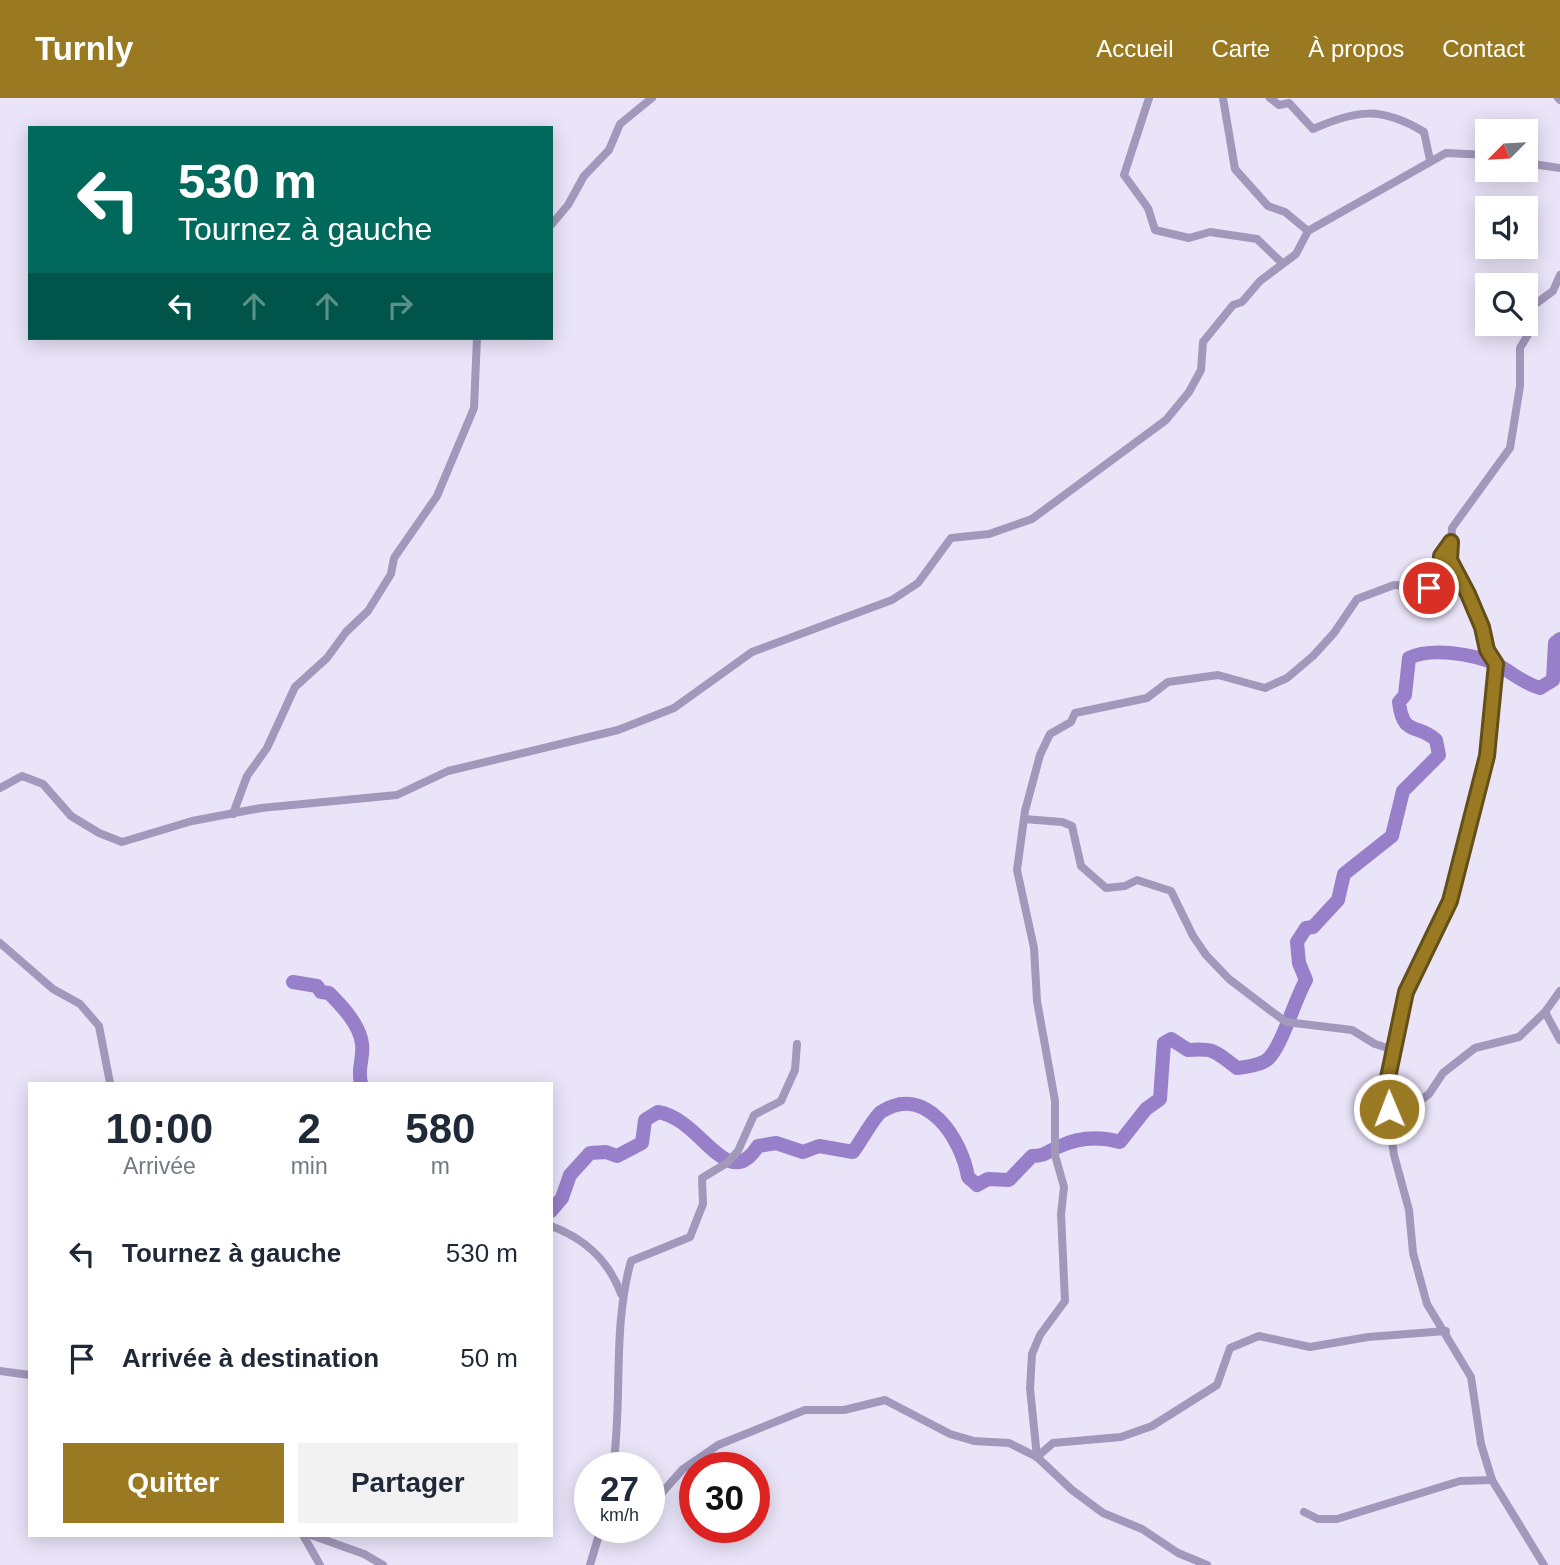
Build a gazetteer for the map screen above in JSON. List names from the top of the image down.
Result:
{
  "north": "bottom left",
  "page": {
    "header": "Turnly",
    "nav": [
      "Accueil",
      "Carte",
      "À propos",
      "Contact"
    ],
    "turn": ["530 m", "Tournez à gauche"],
    "eta": [
      "10:00",
      "Arrivée",
      "2",
      "min",
      "580",
      "m"
    ],
    "list": [
      {
        "name": "Tournez à gauche",
        "value": "530 m"
      },
      {
        "name": "Arrivée à destination",
        "value": "50 m"
      }
    ],
    "buttons": ["Quitter", "Partager"],
    "speed": "27 km/h",
    "limit": "30"
  }
}
